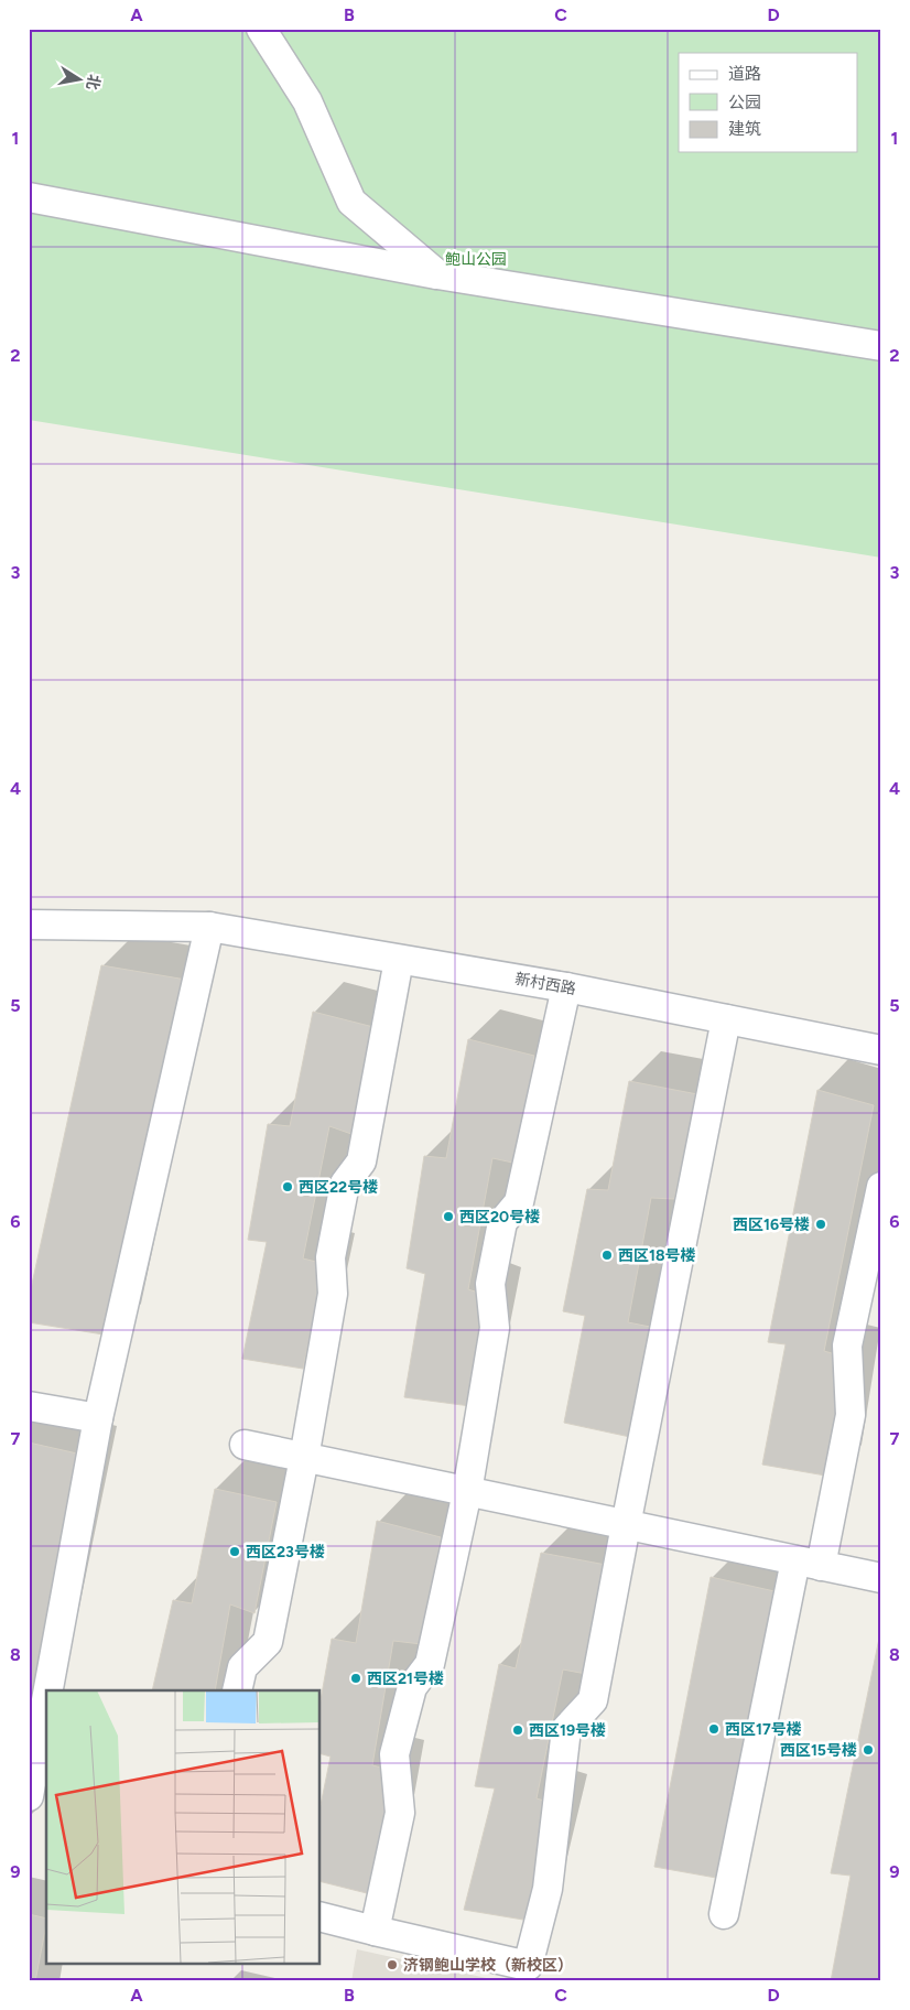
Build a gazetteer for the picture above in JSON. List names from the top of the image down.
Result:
{
  "streets": {
    "street": ["新村西路"]
  },
  "parks": ["鲍山公园"],
  "places": [
    "西区22号楼",
    "西区20号楼",
    "西区16号楼",
    "西区18号楼",
    "西区23号楼",
    "西区21号楼",
    "西区17号楼",
    "西区19号楼",
    "西区15号楼",
    "济钢鲍山学校（新校区）"
  ],
  "legend": ["道路", "公园", "建筑"],
  "north": "right",
  "grid": {
    "columns": [
      "A",
      "B",
      "C",
      "D"
    ],
    "rows": [
      "1",
      "2",
      "3",
      "4",
      "5",
      "6",
      "7",
      "8",
      "9"
    ]
  }
}
